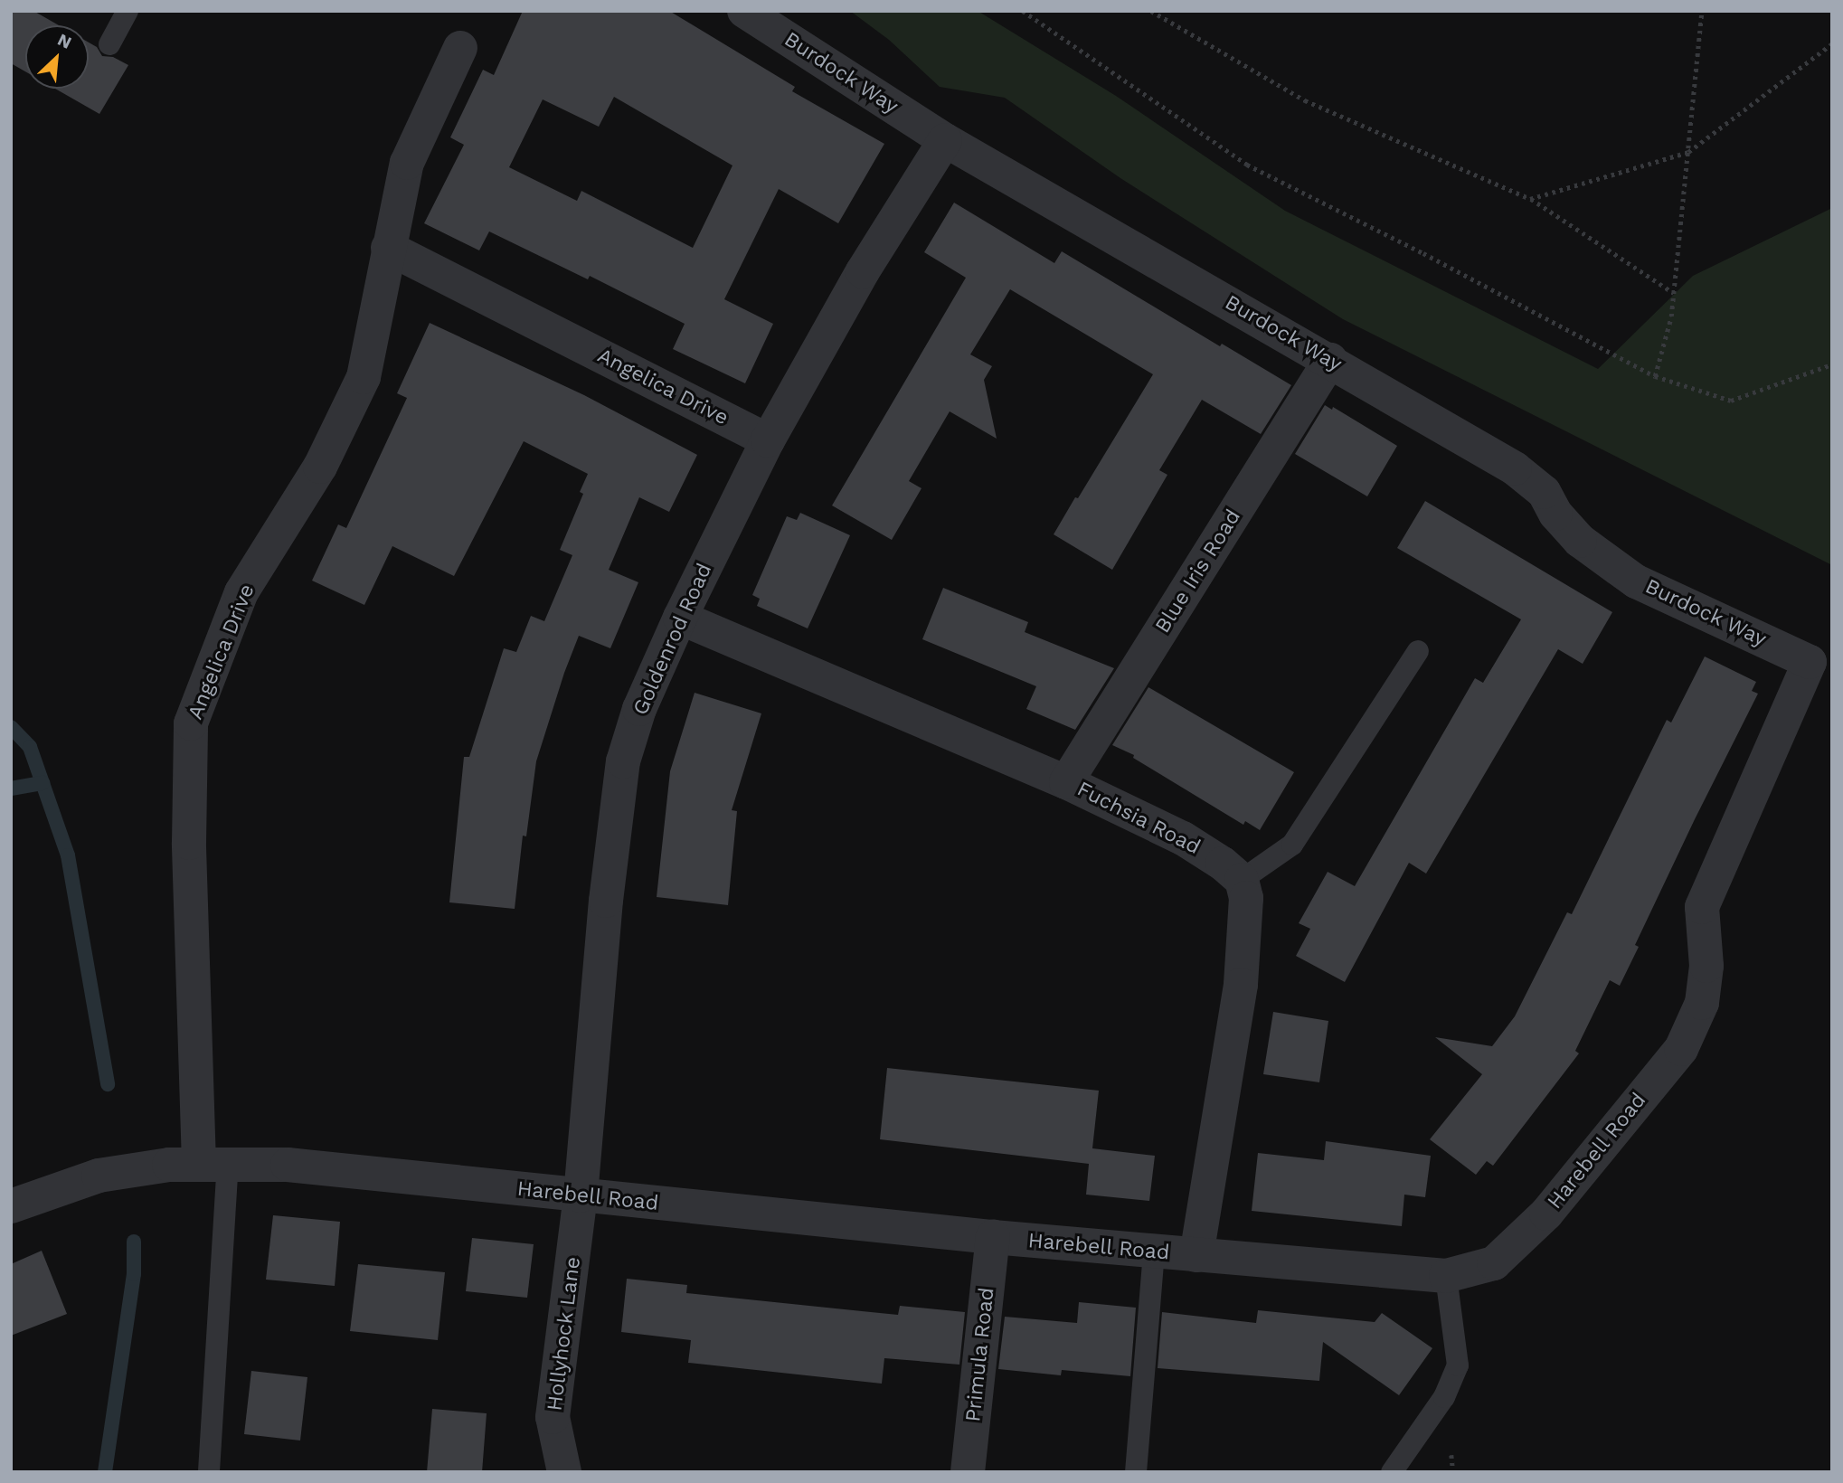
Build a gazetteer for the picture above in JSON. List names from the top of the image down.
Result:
{
  "streets": {
    "street": [
      "Burdock Way",
      "Angelica Drive",
      "Blue Iris Road",
      "Goldenrod Road",
      "Fuchsia Road",
      "Harebell Road",
      "Hollyhock Lane",
      "Primula Road"
    ]
  },
  "crossings": [
    ["Burdock Way", "Blue Iris Road"],
    ["Burdock Way", "Goldenrod Road"],
    ["Burdock Way", "Harebell Road"],
    ["Angelica Drive", "Goldenrod Road"],
    ["Angelica Drive", "Harebell Road"],
    ["Blue Iris Road", "Fuchsia Road"],
    ["Goldenrod Road", "Fuchsia Road"],
    ["Goldenrod Road", "Harebell Road"],
    ["Goldenrod Road", "Hollyhock Lane"],
    ["Harebell Road", "Hollyhock Lane"],
    ["Harebell Road", "Primula Road"]
  ],
  "north": "top right"
}
